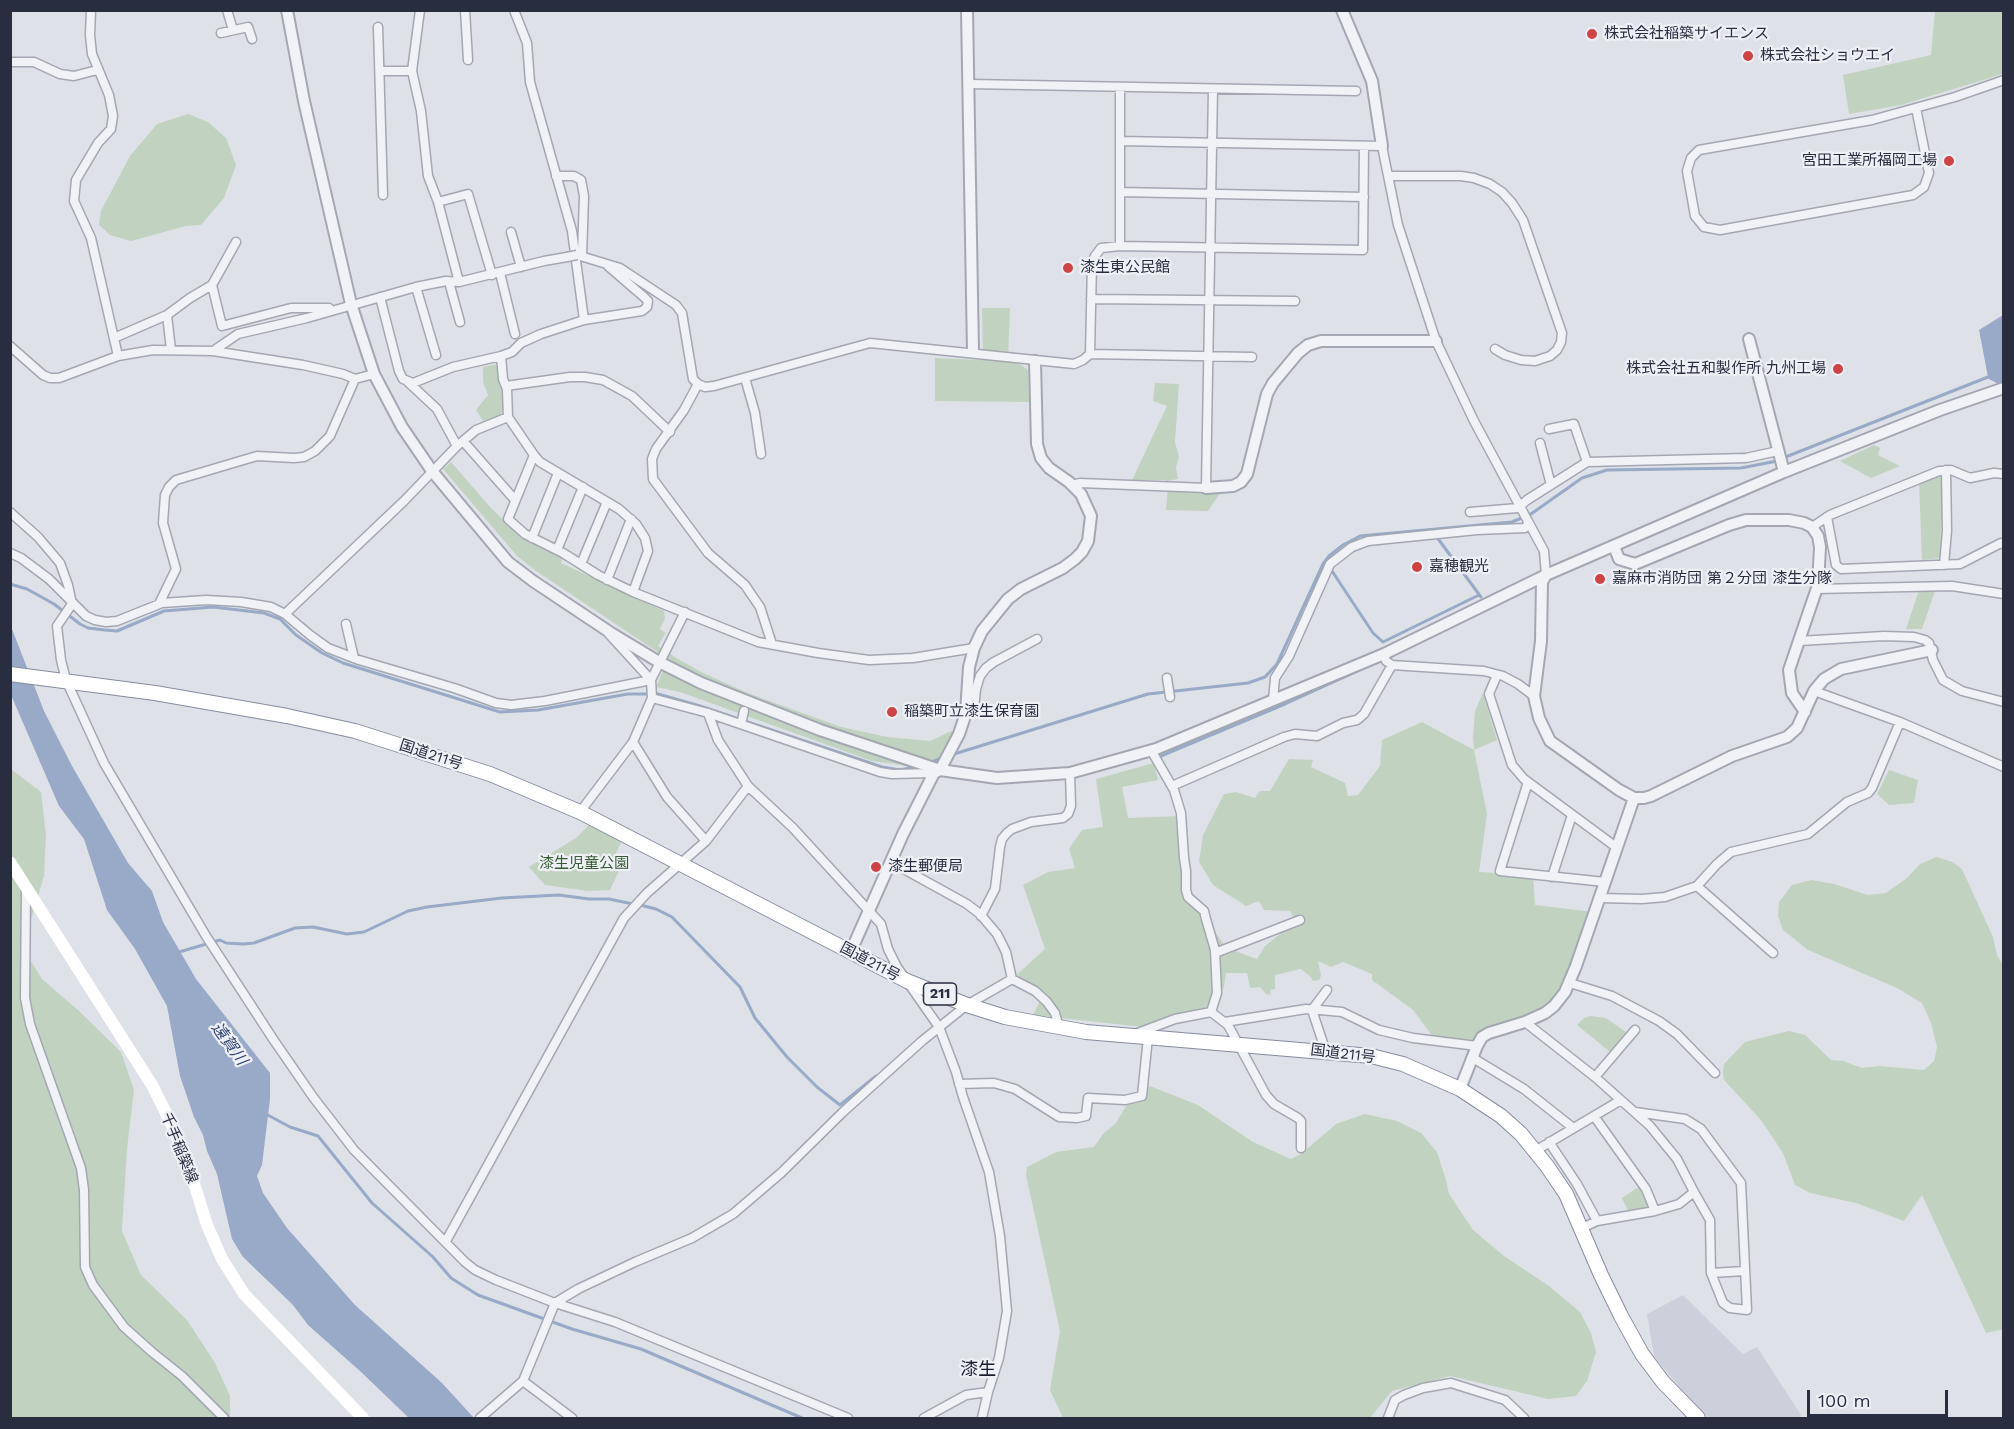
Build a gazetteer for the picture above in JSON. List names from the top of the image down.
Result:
{
  "streets": {
    "highway": ["国道211号", "211"],
    "main road": ["千手稲築線"]
  },
  "districts": ["漆生"],
  "water": ["遠賀川"],
  "parks": ["漆生児童公園"],
  "places": [
    "株式会社稲築サイエンス",
    "株式会社ショウエイ",
    "宮田工業所福岡工場",
    "漆生東公民館",
    "株式会社五和製作所 九州工場",
    "嘉穂観光",
    "嘉麻市消防団 第２分団 漆生分隊",
    "稲築町立漆生保育園",
    "漆生郵便局"
  ],
  "scale_bar": "100 m"
}
